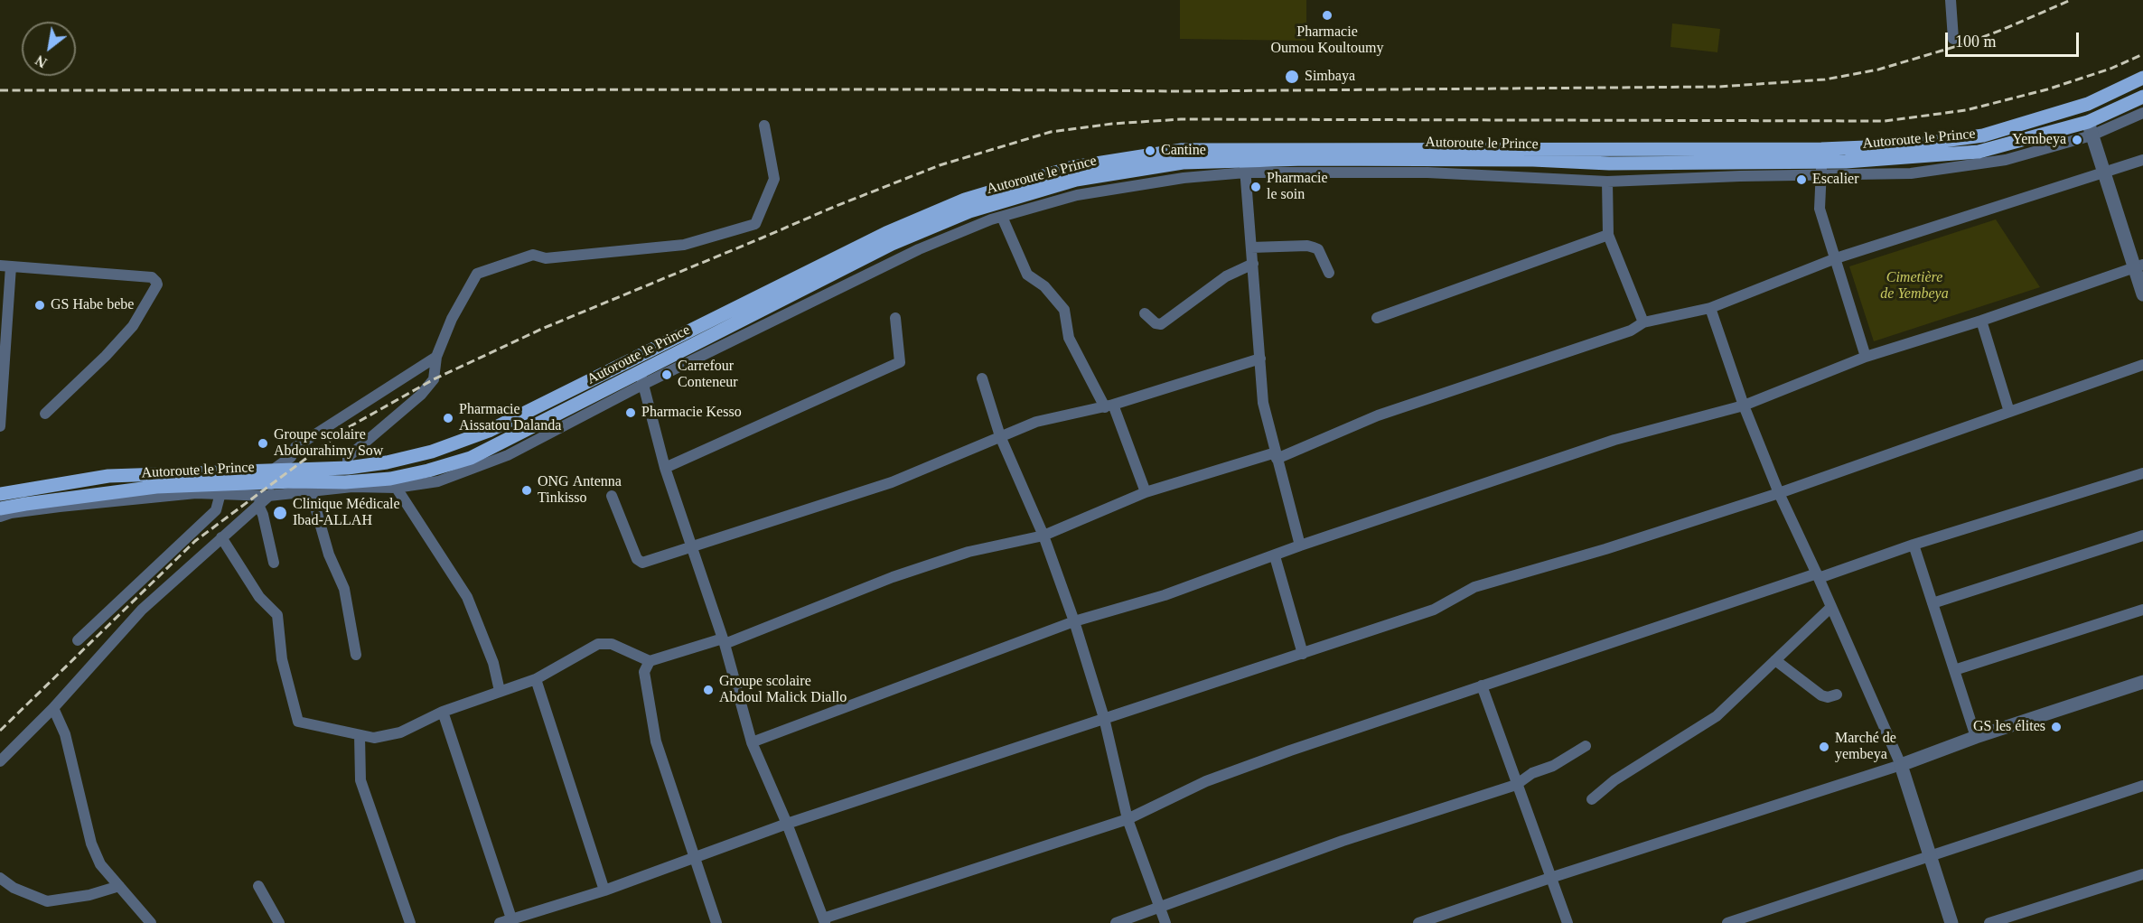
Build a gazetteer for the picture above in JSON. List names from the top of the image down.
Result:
{
  "streets": {
    "main road": ["Autoroute le Prince"]
  },
  "parks": ["Cimetière de Yembeya"],
  "places": [
    "Pharmacie Oumou Koultoumy",
    "Simbaya",
    "Yembeya",
    "Cantine",
    "Escalier",
    "Pharmacie le soin",
    "GS Habe bebe",
    "Carrefour Conteneur",
    "Pharmacie Kesso",
    "Pharmacie Aissatou Dalanda",
    "Groupe scolaire Abdourahimy Sow",
    "ONG Antenna Tinkisso",
    "Clinique Médicale Ibad-ALLAH",
    "Groupe scolaire Abdoul Malick Diallo",
    "GS les élites",
    "Marché de yembeya"
  ],
  "scale_bar": "100 m",
  "north": "bottom left"
}
